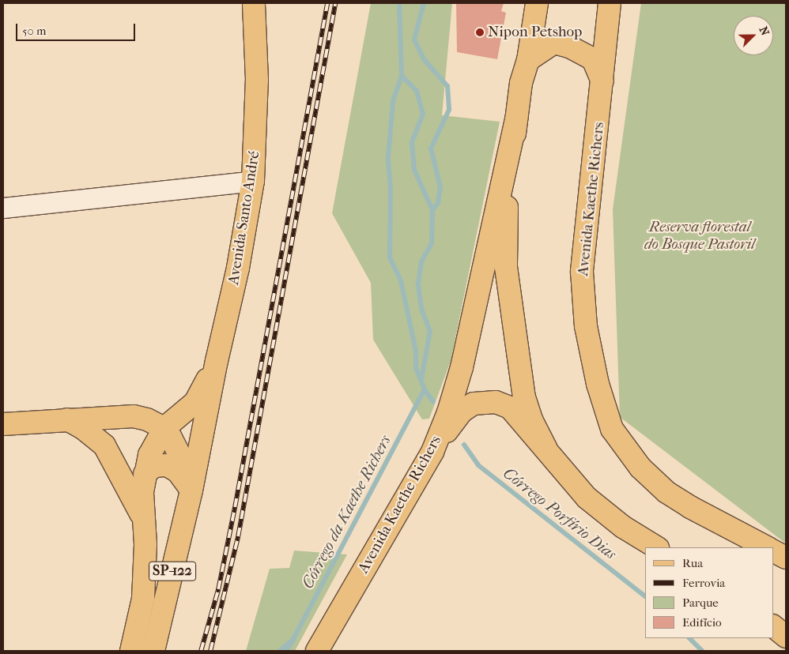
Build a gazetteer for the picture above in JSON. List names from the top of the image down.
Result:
{
  "streets": {
    "main road": ["Avenida Kaethe Richers", "Avenida Santo André", "SP-122"]
  },
  "crossings": [
    ["Avenida Santo André", "SP-122"]
  ],
  "water": ["Córrego da Kaethe Richers", "Córrego Porfírio Dias"],
  "parks": ["Reserva florestal do Bosque Pastoril"],
  "places": ["Nipon Petshop"],
  "legend": [
    "Rua",
    "Ferrovia",
    "Parque",
    "Edifício"
  ],
  "scale_bar": "50 m",
  "north": "top right"
}
